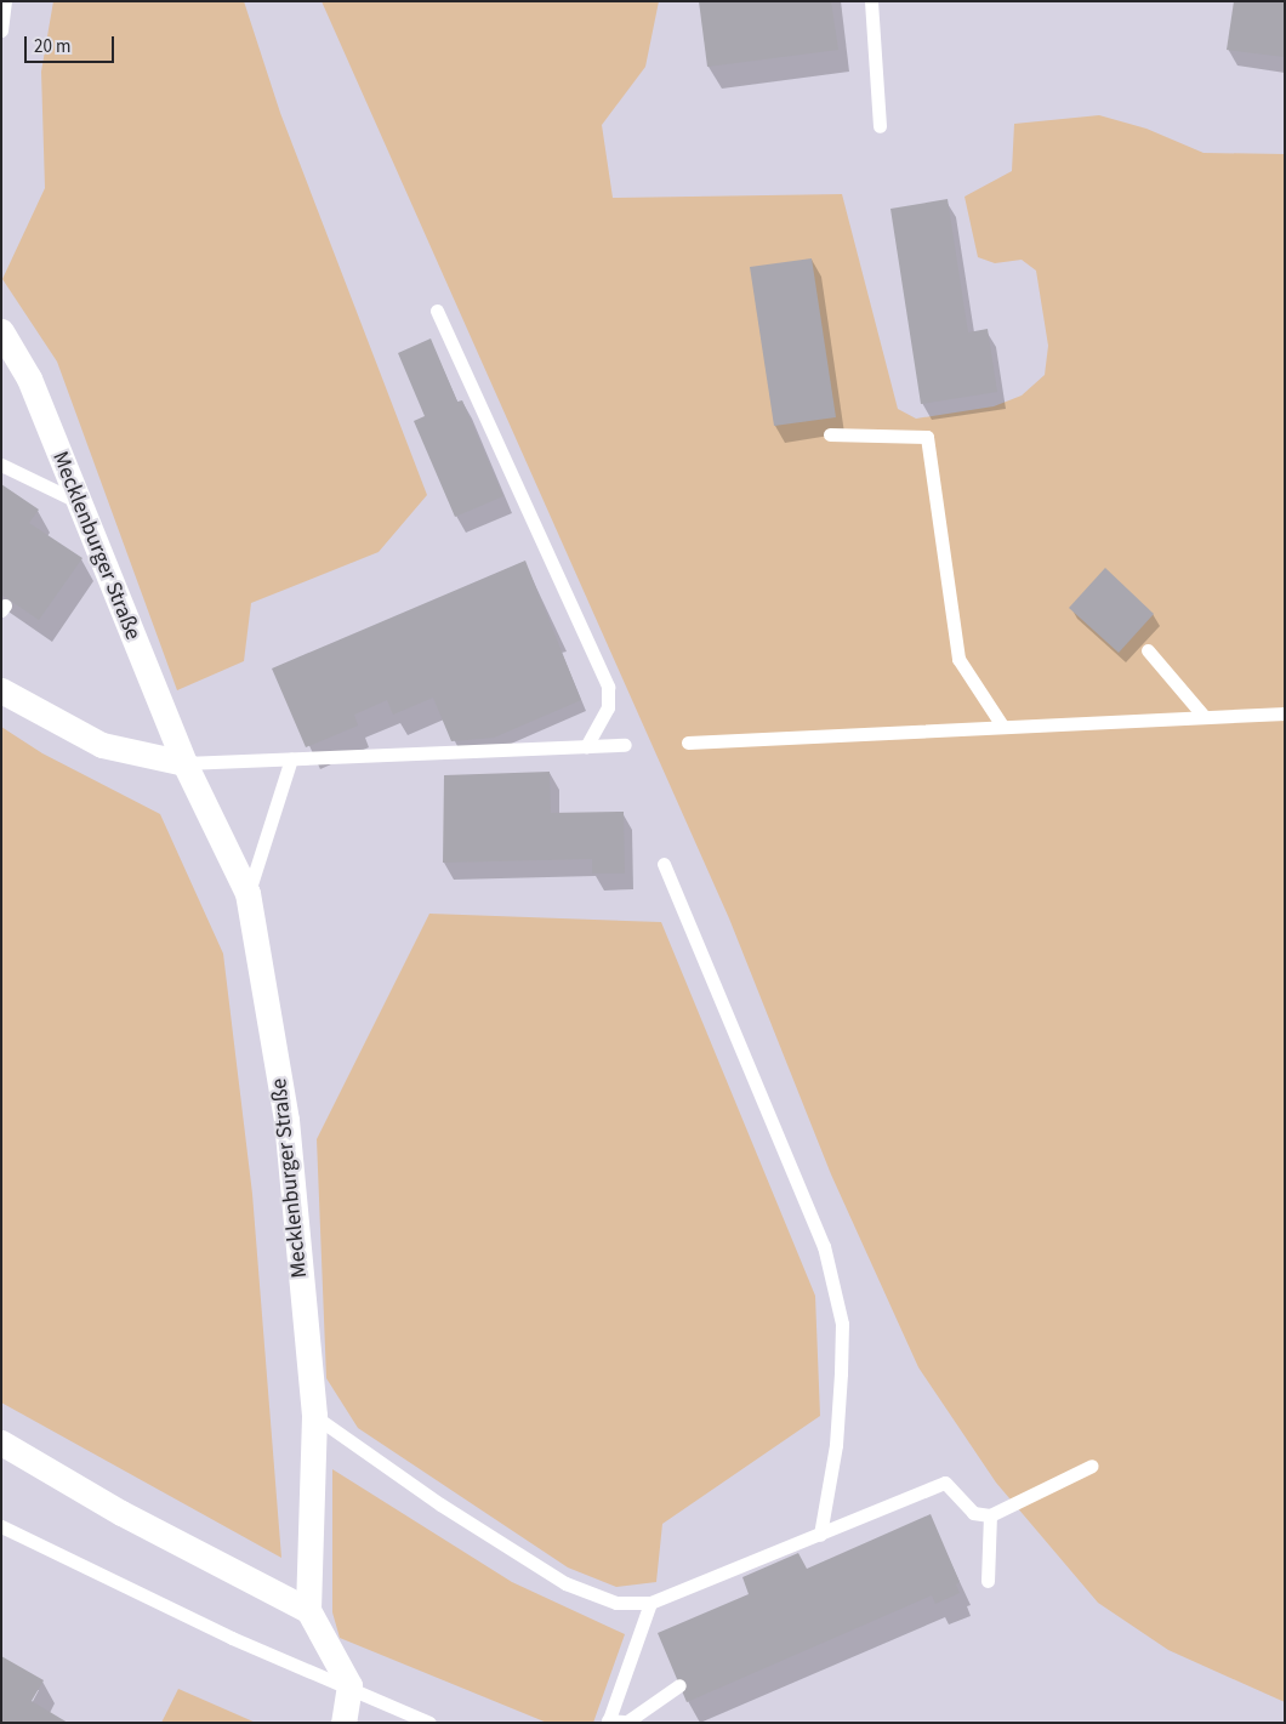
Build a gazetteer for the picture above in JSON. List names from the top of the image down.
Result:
{
  "streets": {
    "street": ["Mecklenburger Straße"]
  },
  "scale_bar": "20 m"
}
